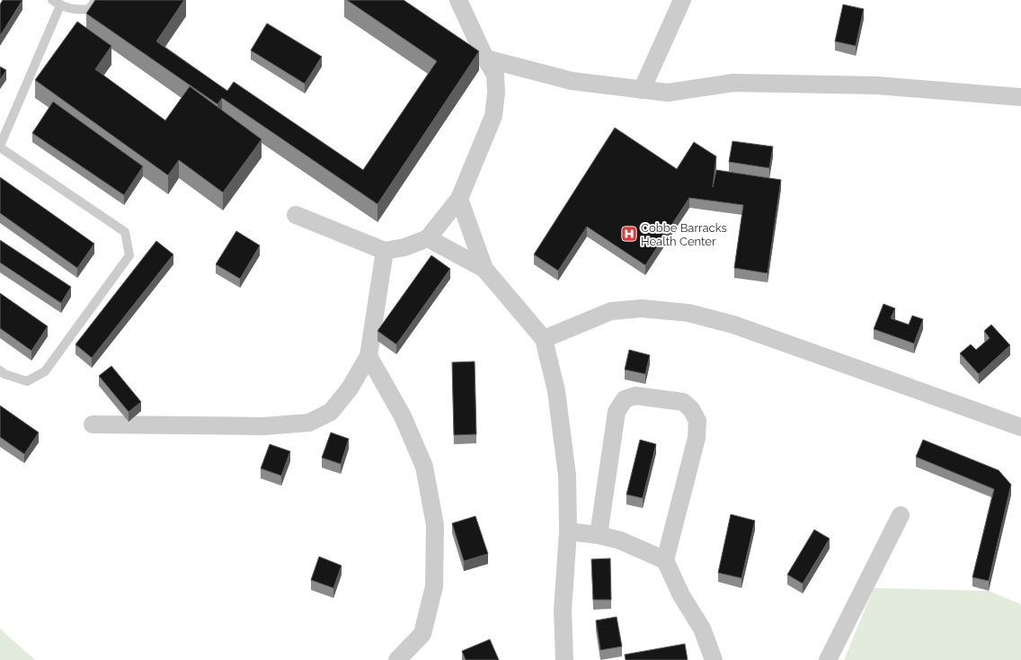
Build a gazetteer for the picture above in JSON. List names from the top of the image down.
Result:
{
  "places": {
    "hospital": ["Cobbe Barracks Health Center"]
  }
}
